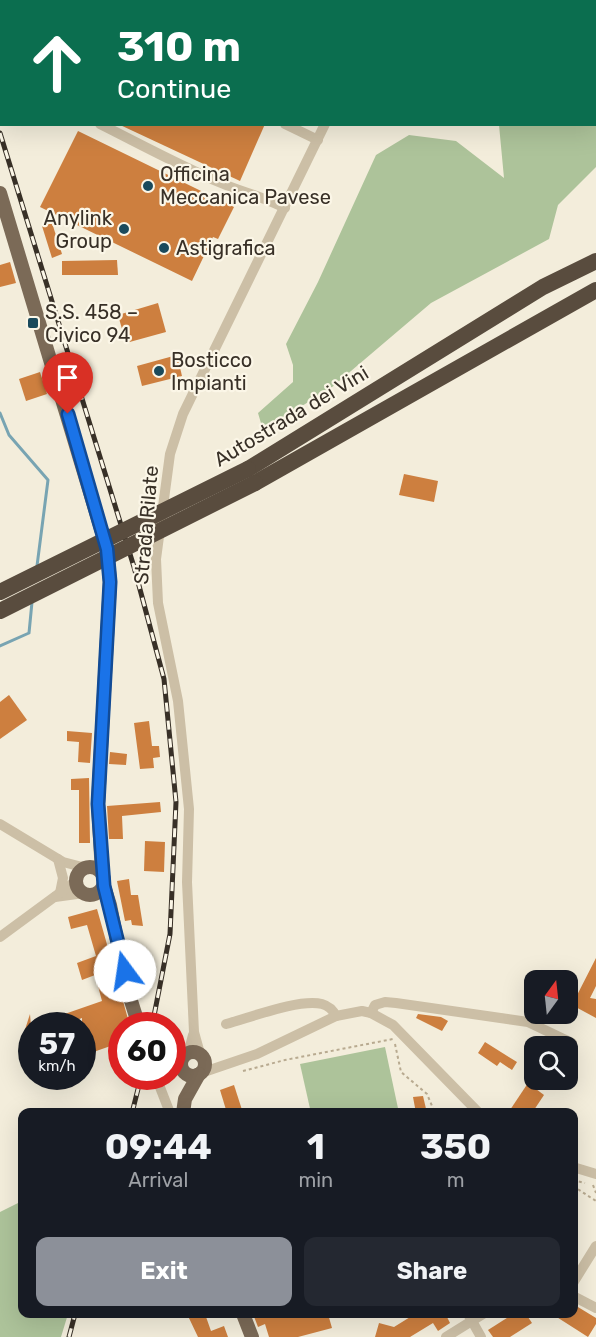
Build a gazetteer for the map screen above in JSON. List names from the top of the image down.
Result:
{
  "streets": {
    "highway": ["Autostrada dei Vini"],
    "street": ["Strada Rilate"]
  },
  "places": {
    "other": [
      "Officina Meccanica Pavese",
      "Anylink Group",
      "Astigrafica",
      "Bosticco Impianti"
    ],
    "transit": ["S.S. 458 – Civico 94"]
  },
  "north": "top",
  "page": {
    "turn": ["310 m", "Continue"],
    "speed": "57 km/h",
    "limit": "60",
    "eta": [
      "09:44",
      "Arrival",
      "1",
      "min",
      "350",
      "m"
    ],
    "buttons": ["Exit", "Share"]
  }
}
